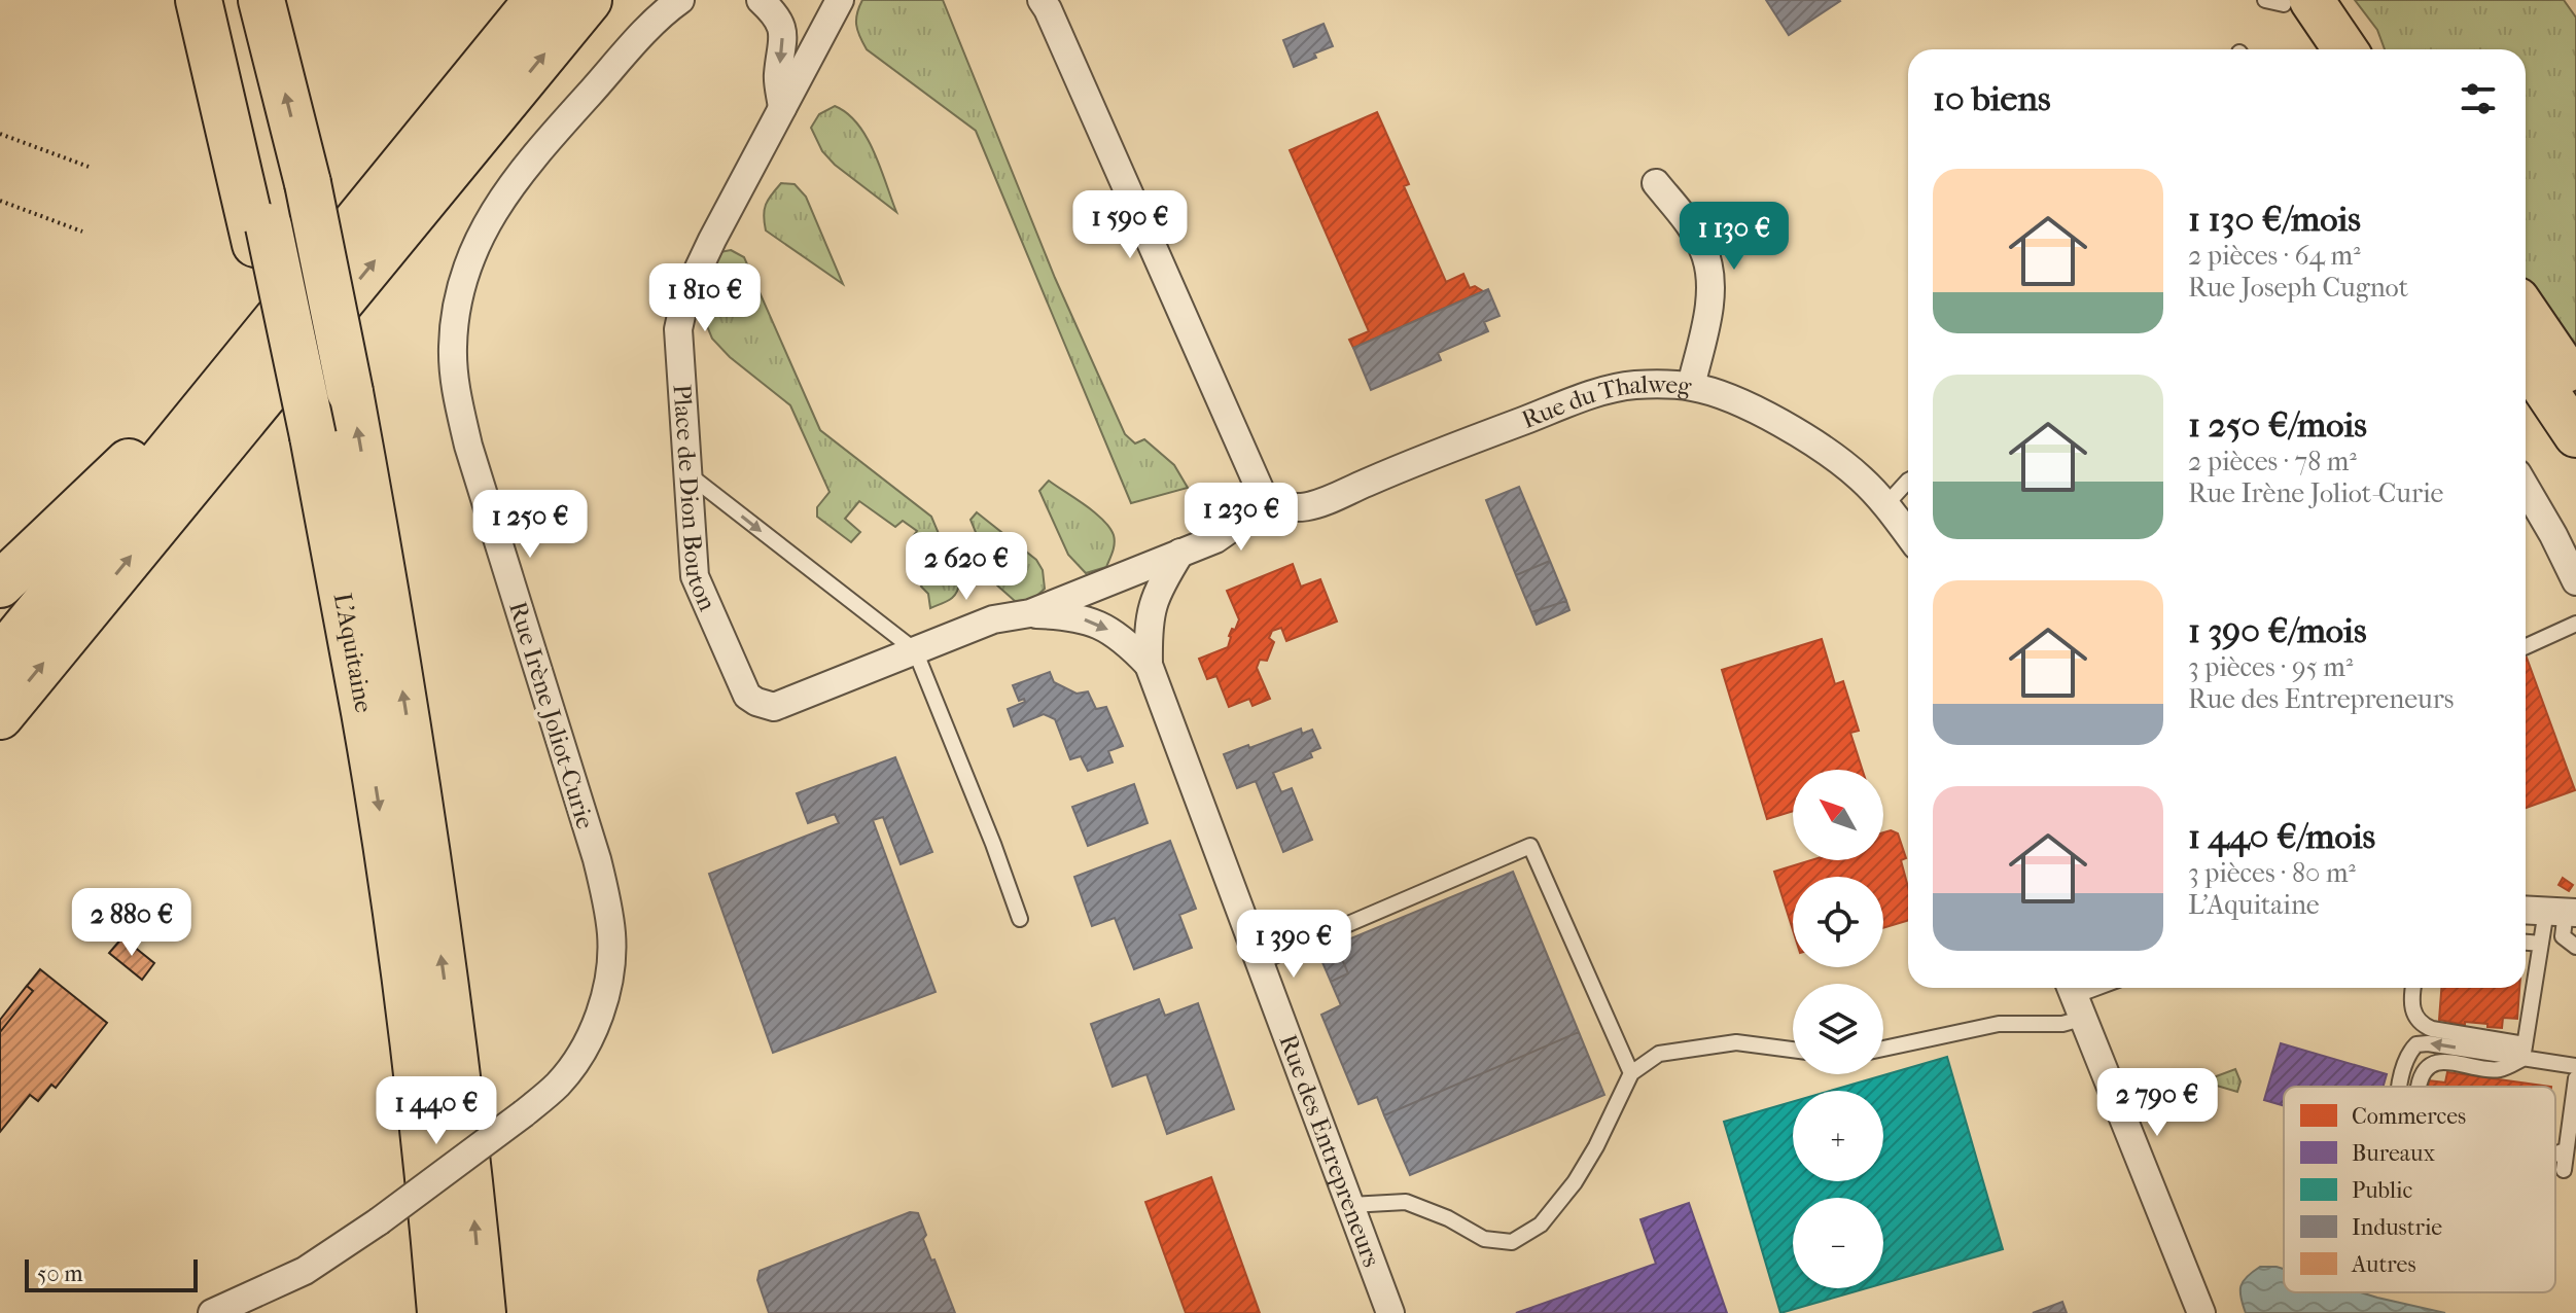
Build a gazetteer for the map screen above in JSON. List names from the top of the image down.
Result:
{
  "streets": {
    "highway": ["L'Aquitaine"],
    "street": [
      "Rue du Thalweg",
      "Place de Dion Bouton",
      "Rue Irène Joliot-Curie",
      "Rue des Entrepreneurs"
    ]
  },
  "crossings": [
    ["Rue du Thalweg", "Place de Dion Bouton"]
  ],
  "legend": [
    "Commerces",
    "Bureaux",
    "Public",
    "Industrie",
    "Autres"
  ],
  "scale_bar": "50 m",
  "north": "top left",
  "page": {
    "heading": "10 biens",
    "list": [
      {
        "name": "1 130 €/mois",
        "note": "2 pièces · 64 m² · Rue Joseph Cugnot"
      },
      {
        "name": "1 250 €/mois",
        "note": "2 pièces · 78 m² · Rue Irène Joliot-Curie"
      },
      {
        "name": "1 390 €/mois",
        "note": "3 pièces · 95 m² · Rue des Entrepreneurs"
      },
      {
        "name": "1 440 €/mois",
        "note": "3 pièces · 80 m² · L'Aquitaine"
      }
    ],
    "price": [
      "1 590 €",
      "1 130 €",
      "1 810 €",
      "1 230 €",
      "1 250 €",
      "2 620 €",
      "2 880 €",
      "1 390 €",
      "2 790 €",
      "1 440 €"
    ],
    "map_buttons": ["+", "−"],
    "scale": "50 m"
  }
}
